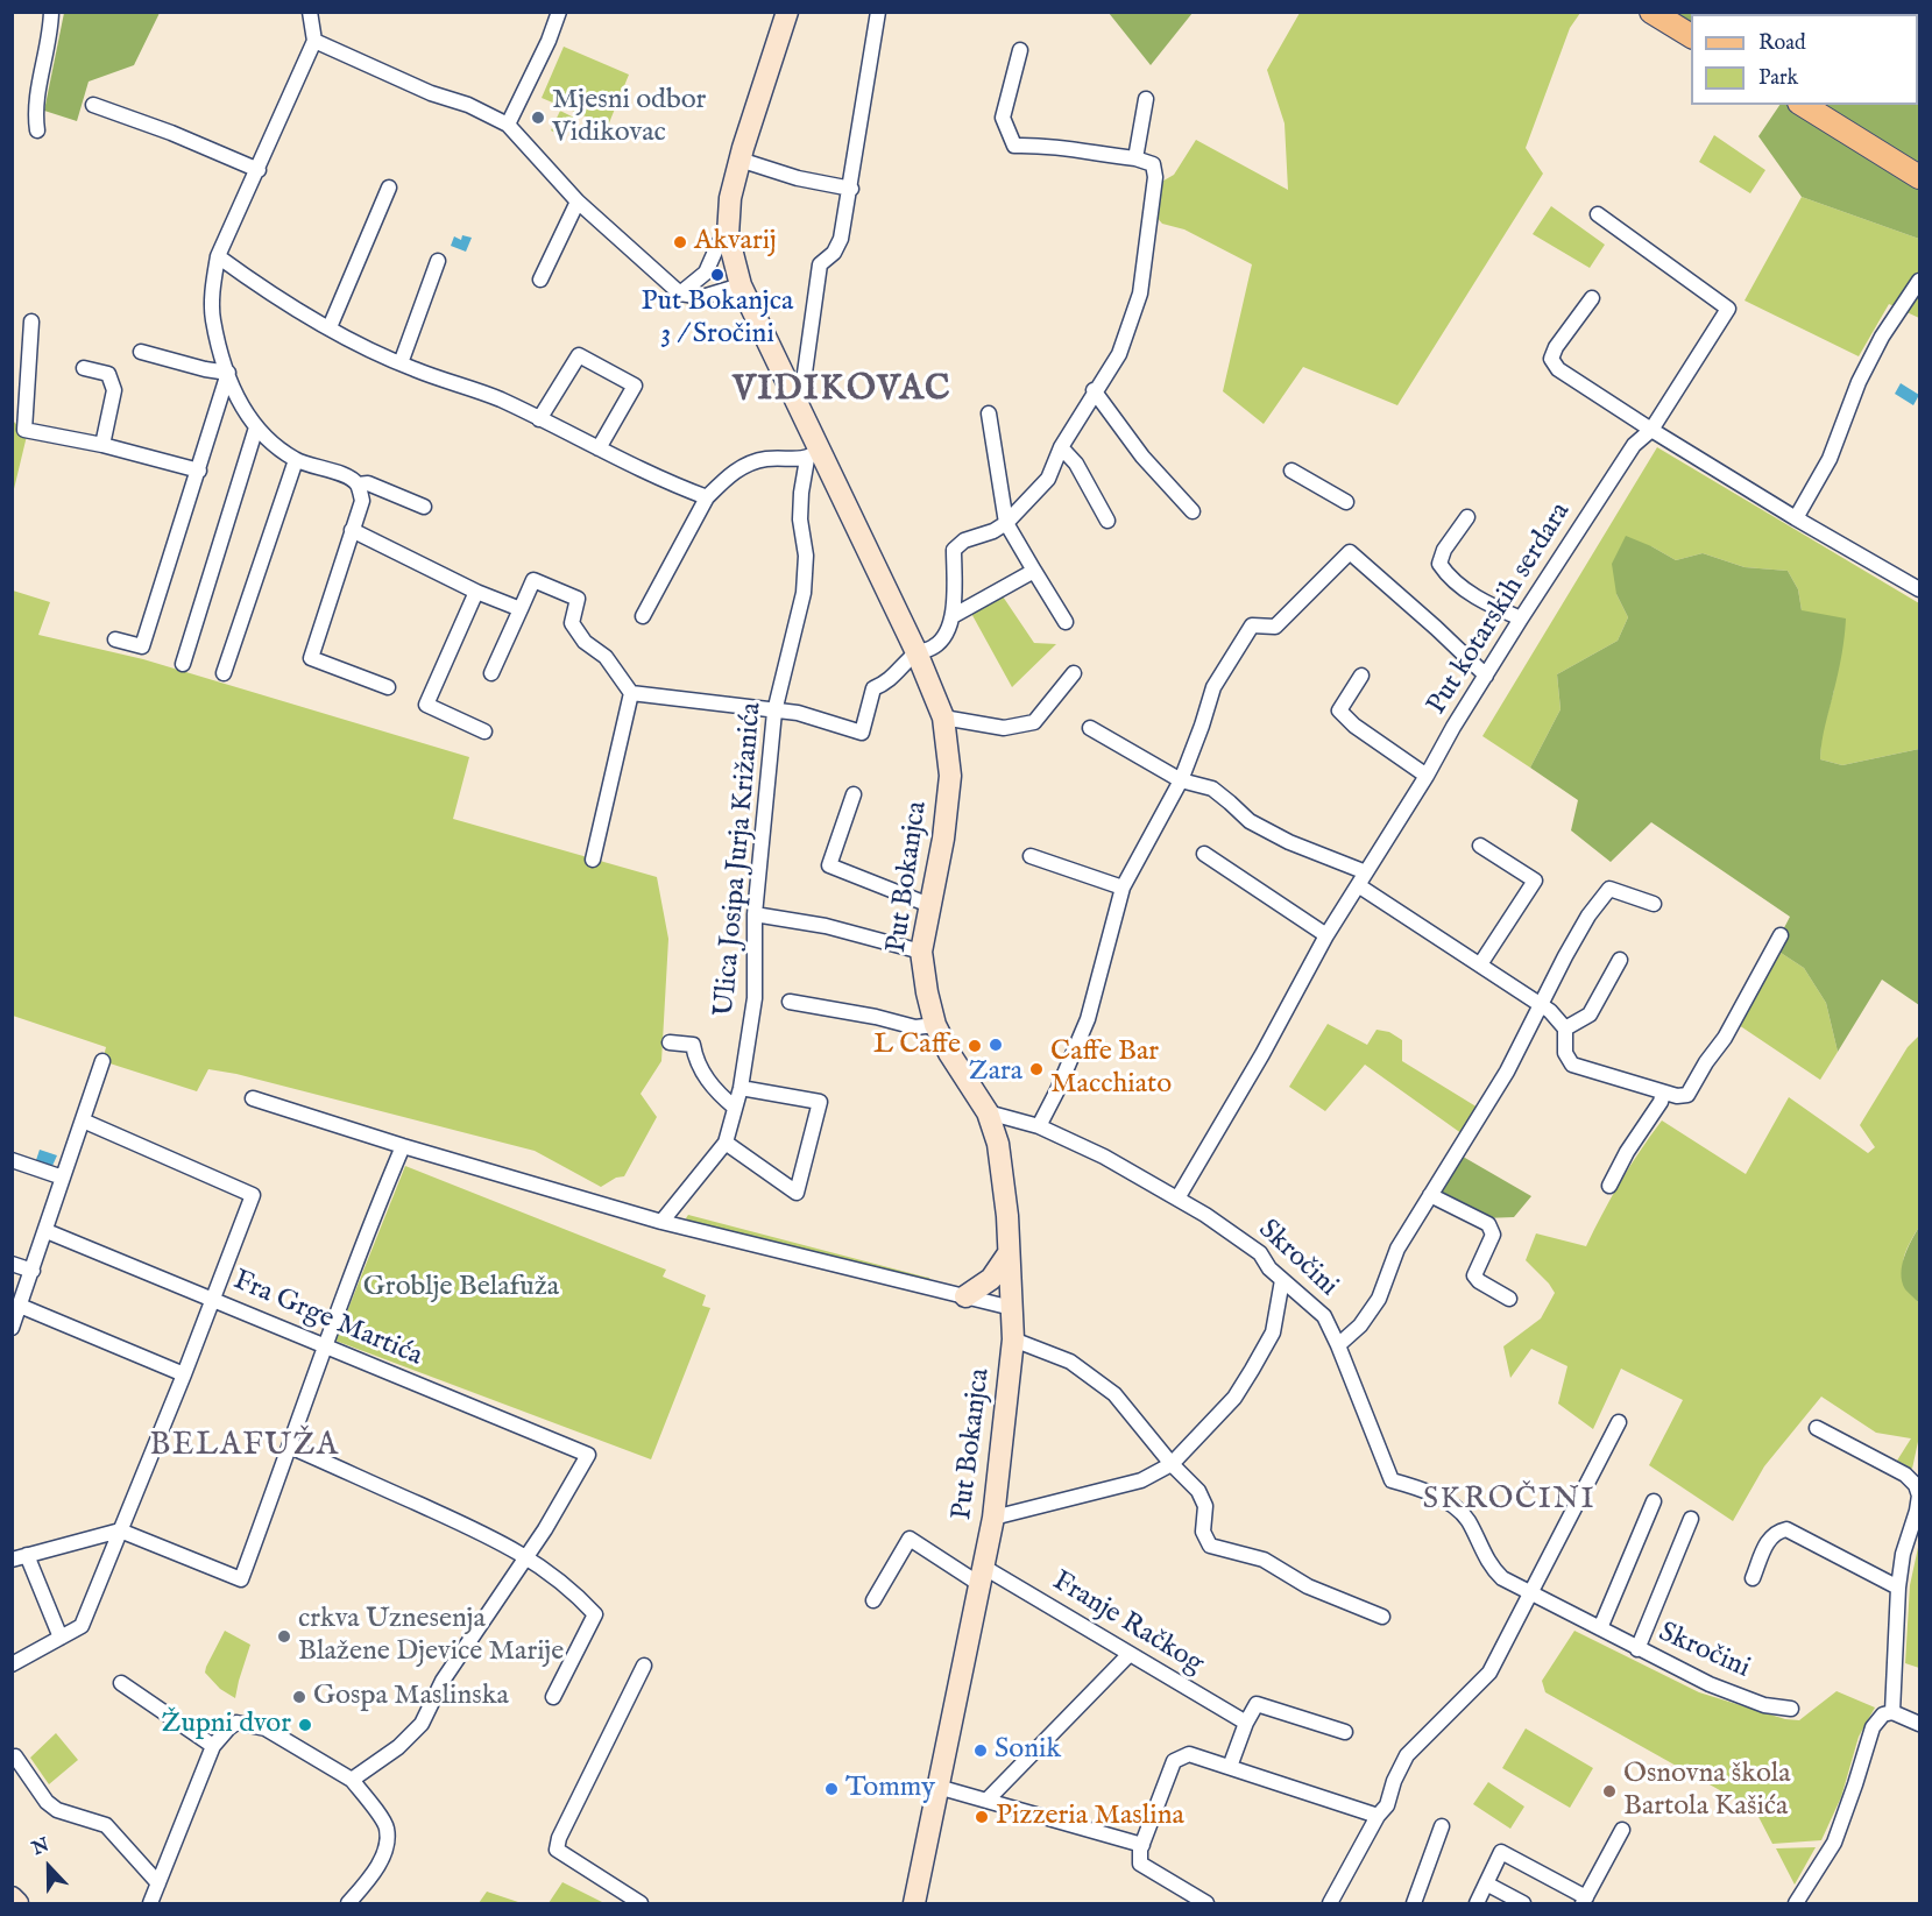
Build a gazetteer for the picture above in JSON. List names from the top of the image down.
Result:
{
  "streets": {
    "main road": ["Put Bokanjca"],
    "street": [
      "Put kotarskih serdara",
      "Ulica Josipa Jurja Križanića",
      "Skročini",
      "Fra Grge Martića",
      "Franje Račkog"
    ]
  },
  "crossings": [
    ["Put kotarskih serdara", "Skročini"],
    ["Ulica Josipa Jurja Križanića", "Put Bokanjca"],
    ["Put Bokanjca", "Skročini"],
    ["Put Bokanjca", "Franje Račkog"]
  ],
  "districts": ["VIDIKOVAC", "BELAFUŽA", "SKROČINI"],
  "parks": ["Groblje Belafuža"],
  "places": [
    "Mjesni odbor Vidikovac",
    "Akvarij",
    "Put Bokanjca 3 / Sročini",
    "Zara",
    "L Caffe",
    "Caffe Bar Macchiato",
    "crkva Uznesenja Blažene Djevice Marije",
    "Gospa Maslinska",
    "Župni dvor",
    "Sonik",
    "Tommy",
    "Osnovna škola Bartola Kašića",
    "Pizzeria Maslina"
  ],
  "legend": ["Road", "Park"],
  "north": "top"
}
